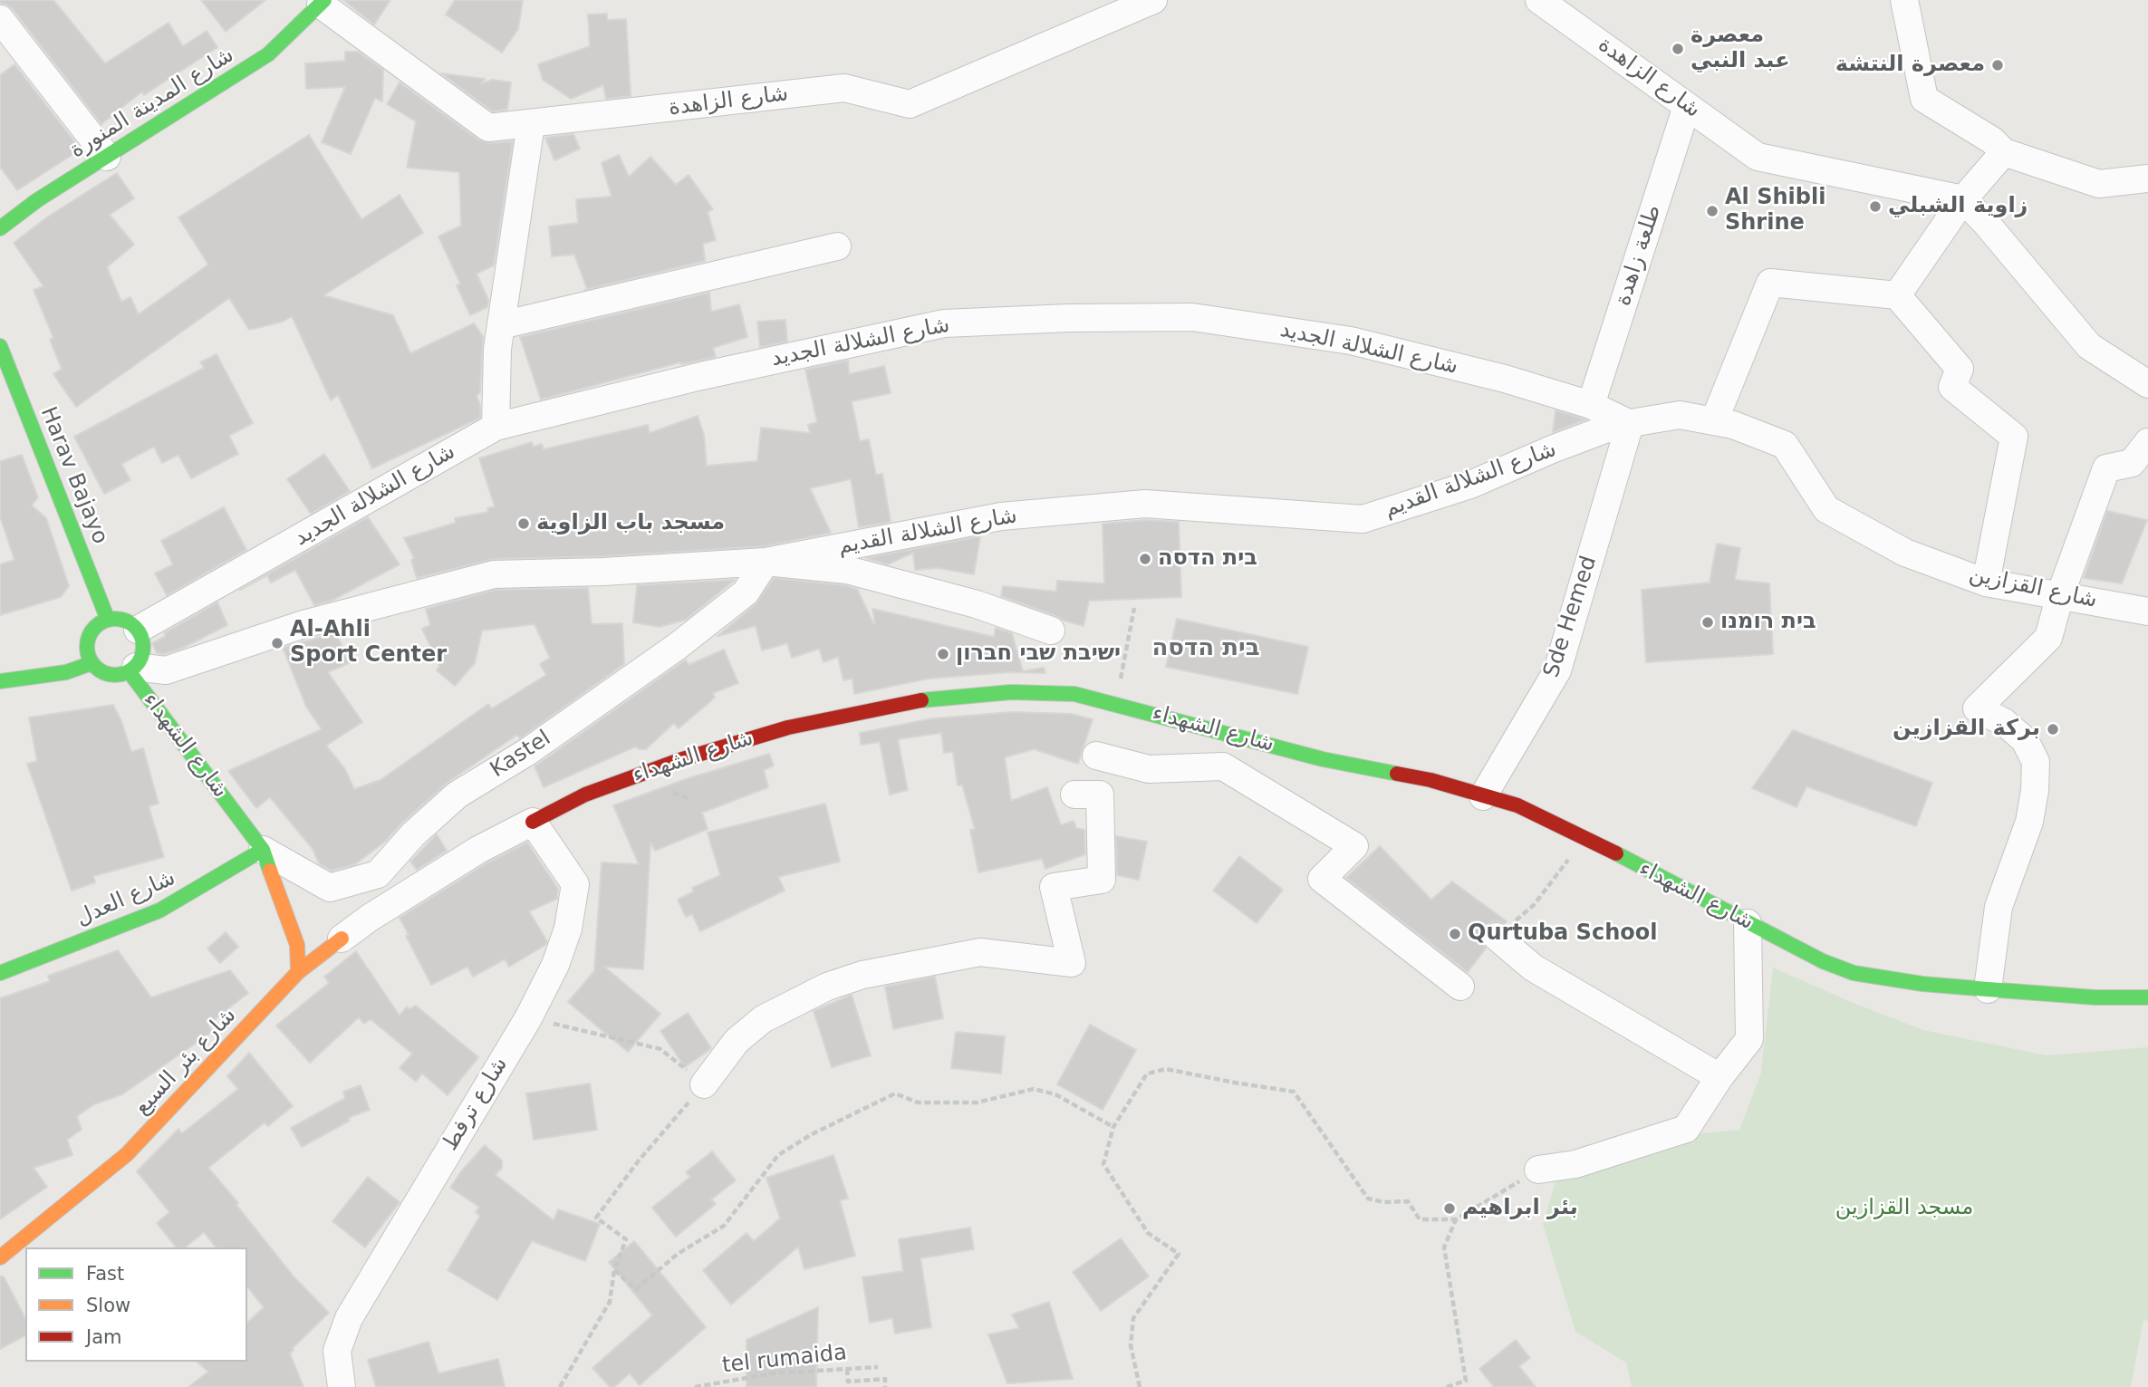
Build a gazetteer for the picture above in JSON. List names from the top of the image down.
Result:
{
  "streets": {
    "street": [
      "شارع الزاهدة",
      "شارع المدينة المنورة",
      "طلعة زاهدة",
      "شارع الشلالة الجديد",
      "Harav Bajayo",
      "شارع الشلالة القديم",
      "شارع القزازين",
      "Sde Hemed",
      "شارع الشهداء",
      "Kastel",
      "شارع العدل",
      "شارع بئر السبع",
      "شارع ترفط"
    ],
    "path": ["tel rumaida"]
  },
  "crossings": [
    ["شارع الزاهدة", "شارع المدينة المنورة"],
    ["شارع الزاهدة", "طلعة زاهدة"],
    ["طلعة زاهدة", "شارع الشلالة الجديد"],
    ["شارع الشلالة الجديد", "Harav Bajayo"],
    ["شارع الشلالة الجديد", "شارع الشلالة القديم"],
    ["شارع الشلالة الجديد", "شارع القزازين"],
    ["شارع الشلالة الجديد", "Sde Hemed"],
    ["شارع الشلالة الجديد", "شارع الشهداء"],
    ["Harav Bajayo", "شارع الشلالة القديم"],
    ["Harav Bajayo", "شارع الشهداء"],
    ["شارع الشلالة القديم", "شارع القزازين"],
    ["شارع الشلالة القديم", "Sde Hemed"],
    ["شارع الشلالة القديم", "شارع الشهداء"],
    ["شارع الشلالة القديم", "Kastel"],
    ["شارع القزازين", "Sde Hemed"],
    ["Sde Hemed", "شارع الشهداء"],
    ["شارع الشهداء", "Kastel"],
    ["شارع الشهداء", "شارع العدل"],
    ["شارع الشهداء", "شارع بئر السبع"],
    ["شارع الشهداء", "شارع ترفط"],
    ["Kastel", "شارع العدل"]
  ],
  "districts": ["בית הדסה"],
  "parks": ["مسجد القزازين"],
  "places": [
    "معصرة عبد النبي",
    "معصرة النتشة",
    "زاوية الشبلي",
    "Al Shibli Shrine",
    "مسجد باب الزاوية",
    "בית הדסה",
    "בית רומנו",
    "Al-Ahli Sport Center",
    "ישיבת שבי חברון",
    "بركة القزازين",
    "Qurtuba School",
    "بئر ابراهيم"
  ],
  "legend": ["Fast", "Slow", "Jam"]
}
